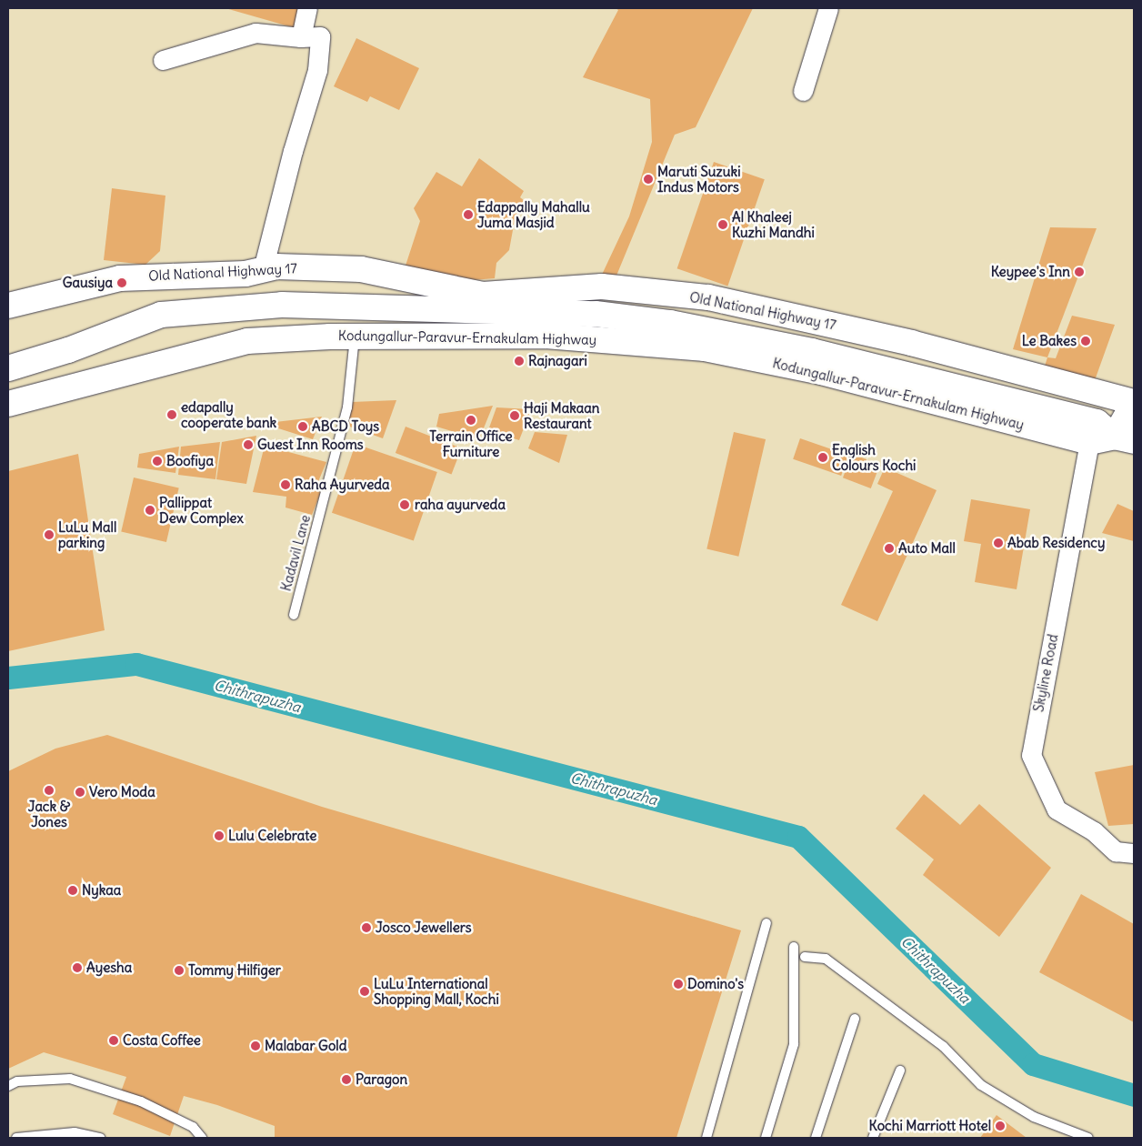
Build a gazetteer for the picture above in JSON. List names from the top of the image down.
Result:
{
  "streets": {
    "main road": ["Old National Highway 17", "Kodungallur-Paravur-Ernakulam Highway"],
    "street": ["Skyline Road"],
    "lane": ["Kadavil Lane"]
  },
  "crossings": [
    ["Old National Highway 17", "Kodungallur-Paravur-Ernakulam Highway"],
    ["Kodungallur-Paravur-Ernakulam Highway", "Kadavil Lane"],
    ["Kodungallur-Paravur-Ernakulam Highway", "Skyline Road"]
  ],
  "water": ["Chithrapuzha"],
  "places": [
    "Maruti Suzuki Indus Motors",
    "Edappally Mahallu Juma Masjid",
    "Al Khaleej Kuzhi Mandhi",
    "Keypee's Inn",
    "Gausiya",
    "Le Bakes",
    "Rajnagari",
    "edapally cooperate bank",
    "Haji Makaan Restaurant",
    "Terrain Office Furniture",
    "ABCD Toys",
    "Guest Inn Rooms",
    "English Colours Kochi",
    "Boofiya",
    "Raha Ayurveda",
    "raha ayurveda",
    "Pallippat Dew Complex",
    "LuLu Mall parking",
    "Abab Residency",
    "Auto Mall",
    "Jack & Jones",
    "Vero Moda",
    "Lulu Celebrate",
    "Nykaa",
    "Josco Jewellers",
    "Ayesha",
    "Tommy Hilfiger",
    "Domino's",
    "LuLu International Shopping Mall, Kochi",
    "Costa Coffee",
    "Malabar Gold",
    "Paragon",
    "Kochi Marriott Hotel"
  ]
}
